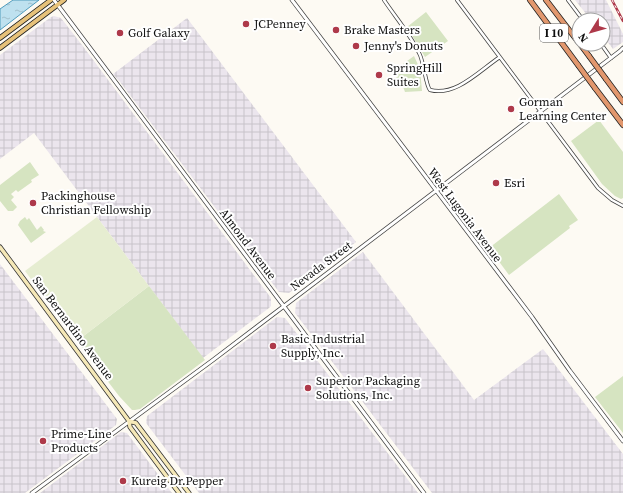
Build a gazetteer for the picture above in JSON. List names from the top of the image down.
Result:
{
  "streets": {
    "highway": ["I 10"],
    "main road": ["San Bernardino Avenue"],
    "street": ["West Lugonia Avenue", "Almond Avenue", "Nevada Street"]
  },
  "crossings": [
    ["West Lugonia Avenue", "Nevada Street"],
    ["Almond Avenue", "Nevada Street"],
    ["Nevada Street", "San Bernardino Avenue"]
  ],
  "places": [
    "JCPenney",
    "Brake Masters",
    "Golf Galaxy",
    "Jenny's Donuts",
    "SpringHill Suites",
    "Gorman Learning Center",
    "Esri",
    "Packinghouse Christian Fellowship",
    "Basic Industrial Supply, Inc.",
    "Superior Packaging Solutions, Inc.",
    "Prime-Line Products",
    "Kureig Dr.Pepper"
  ],
  "north": "bottom left"
}
